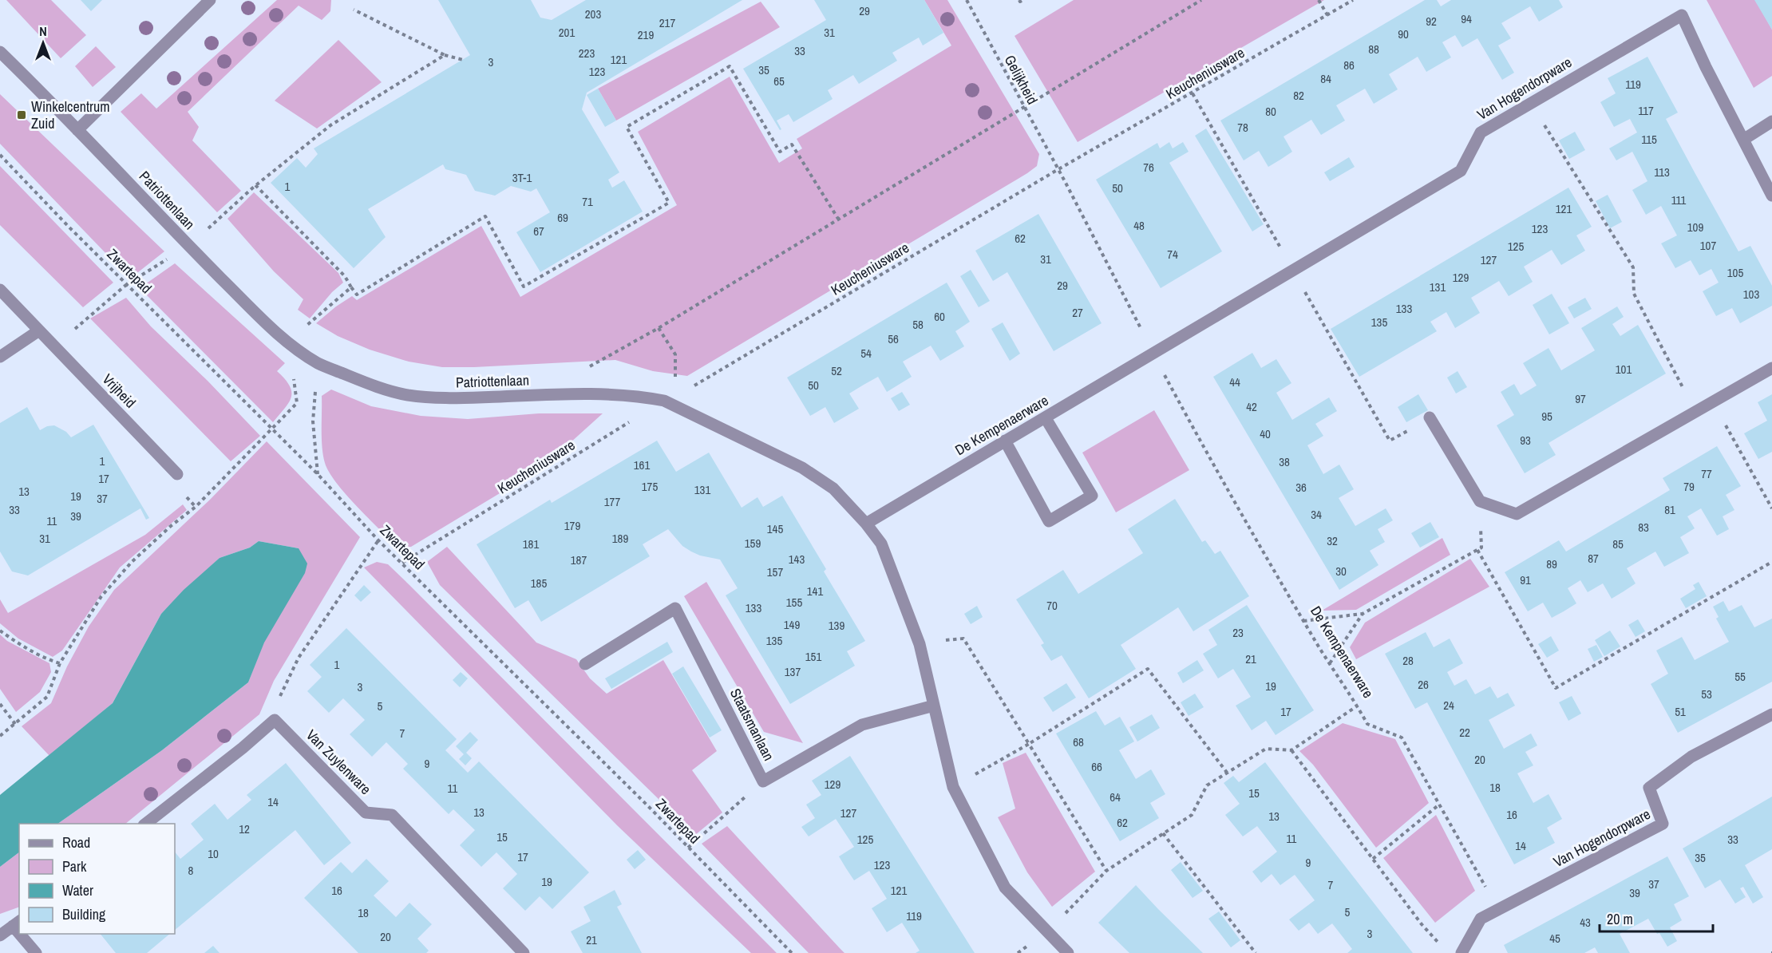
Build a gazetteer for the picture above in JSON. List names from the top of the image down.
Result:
{
  "streets": {
    "street": [
      "Van Hogendorpware",
      "Patriottenlaan",
      "Vrijheid",
      "De Kempenaerware",
      "Staatsmanlaan",
      "Van Zuylenware"
    ],
    "path": ["Keucheniusware", "Gelijkheid", "Zwartepad"]
  },
  "crossings": [
    ["Keucheniusware", "Gelijkheid"],
    ["Keucheniusware", "Patriottenlaan"],
    ["Keucheniusware", "Zwartepad"],
    ["Keucheniusware", "De Kempenaerware"],
    ["Gelijkheid", "De Kempenaerware"],
    ["Van Hogendorpware", "De Kempenaerware"]
  ],
  "places": {
    "transit": ["Winkelcentrum Zuid"]
  },
  "house_numbers": [
    "29",
    "203",
    "94",
    "92",
    "217",
    "201",
    "31",
    "90",
    "219",
    "88",
    "33",
    "223",
    "121",
    "3",
    "86",
    "35",
    "123",
    "84",
    "65",
    "119",
    "82",
    "117",
    "80",
    "78",
    "115",
    "76",
    "113",
    "3T-1",
    "1",
    "50",
    "111",
    "71",
    "121",
    "69",
    "48",
    "109",
    "123",
    "67",
    "62",
    "107",
    "125",
    "74",
    "31",
    "127",
    "105",
    "129",
    "29",
    "131",
    "103",
    "133",
    "27",
    "60",
    "135",
    "58",
    "56",
    "54",
    "101",
    "52",
    "44",
    "50",
    "97",
    "42",
    "95",
    "40",
    "93",
    "1",
    "38",
    "161",
    "77",
    "17",
    "175",
    "79",
    "36",
    "131",
    "13",
    "19",
    "37",
    "177",
    "33",
    "81",
    "34",
    "39",
    "11",
    "179",
    "83",
    "145",
    "31",
    "189",
    "32",
    "159",
    "181",
    "85",
    "87",
    "143",
    "187",
    "89",
    "30",
    "157",
    "91",
    "185",
    "141",
    "155",
    "70",
    "133",
    "149",
    "139",
    "23",
    "135",
    "151",
    "21",
    "28",
    "1",
    "137",
    "55",
    "26",
    "19",
    "3",
    "53",
    "24",
    "5",
    "17",
    "51",
    "22",
    "7",
    "68",
    "20",
    "9",
    "66",
    "129",
    "18",
    "11",
    "15",
    "64",
    "14",
    "13",
    "127",
    "16",
    "13",
    "62",
    "12",
    "15",
    "11",
    "125",
    "33",
    "14",
    "10",
    "17",
    "35",
    "9",
    "123",
    "8",
    "19",
    "37",
    "7",
    "16",
    "121",
    "39",
    "5",
    "18",
    "119",
    "43",
    "3",
    "20",
    "45",
    "21"
  ],
  "legend": [
    "Road",
    "Park",
    "Water",
    "Building"
  ],
  "scale_bar": "20 m",
  "north": "top"
}
